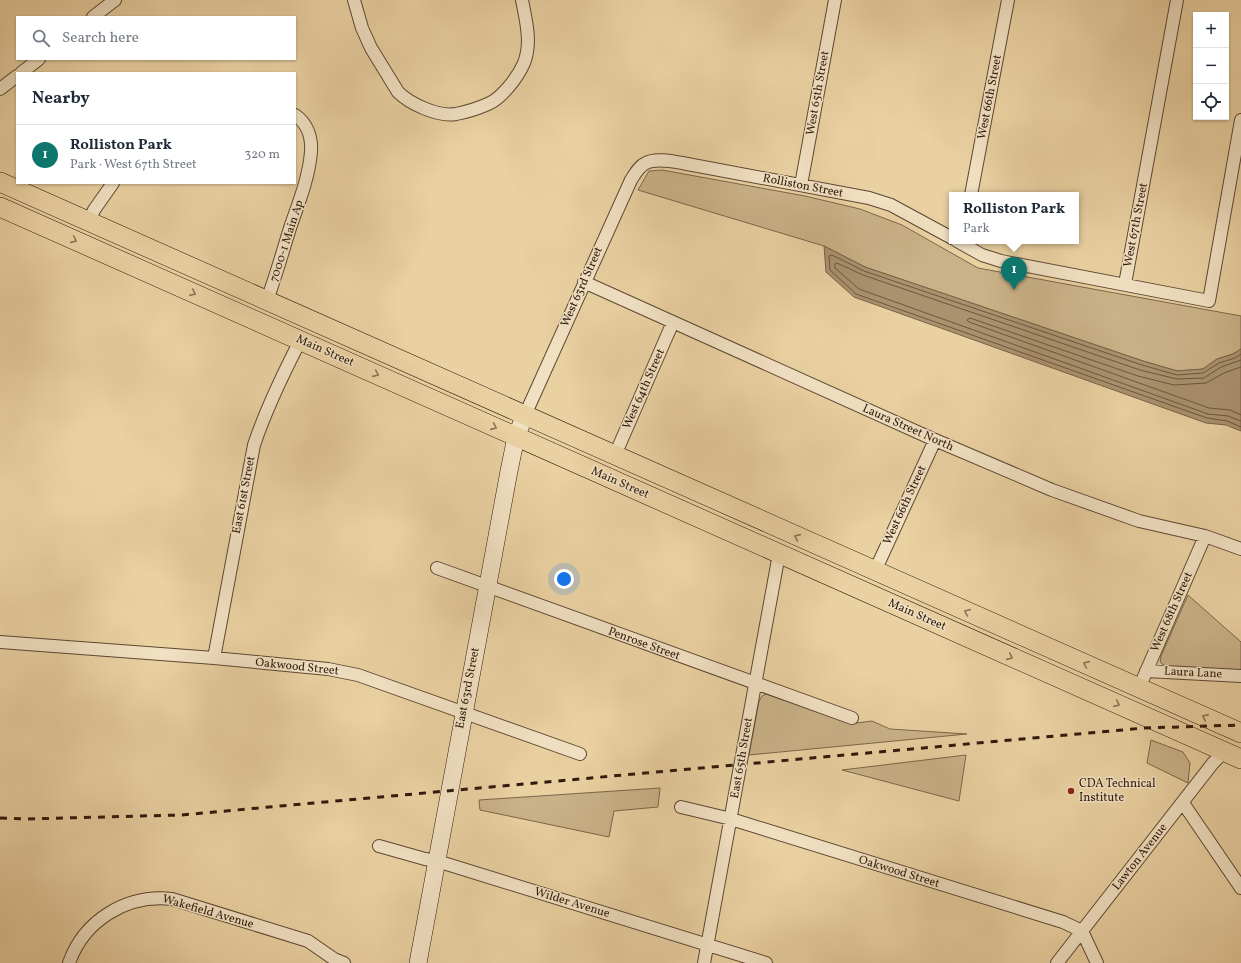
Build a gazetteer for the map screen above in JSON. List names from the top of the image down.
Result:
{
  "streets": {
    "main road": ["Main Street"],
    "street": [
      "West 65th Street",
      "West 66th Street",
      "Rolliston Street",
      "West 67th Street",
      "7000-1 Main Ap",
      "West 63rd Street",
      "West 64th Street",
      "Laura Street North",
      "East 61st Street",
      "West 68th Street",
      "Penrose Street",
      "Oakwood Street",
      "Laura Lane",
      "East 63rd Street",
      "East 65th Street",
      "Lawton Avenue",
      "Wilder Avenue",
      "Wakefield Avenue"
    ]
  },
  "crossings": [
    ["West 65th Street", "Rolliston Street"],
    ["West 66th Street", "Main Street"],
    ["West 66th Street", "Laura Street North"],
    ["Rolliston Street", "West 63rd Street"],
    ["7000-1 Main Ap", "Main Street"],
    ["West 63rd Street", "Main Street"],
    ["West 63rd Street", "Laura Street North"],
    ["West 63rd Street", "East 63rd Street"],
    ["Main Street", "West 64th Street"],
    ["Main Street", "East 61st Street"],
    ["Main Street", "West 68th Street"],
    ["Main Street", "Laura Lane"],
    ["Main Street", "East 63rd Street"],
    ["Main Street", "East 65th Street"],
    ["Main Street", "Lawton Avenue"],
    ["West 64th Street", "Laura Street North"],
    ["Laura Street North", "West 68th Street"],
    ["East 61st Street", "Oakwood Street"],
    ["West 68th Street", "Laura Lane"],
    ["Penrose Street", "East 63rd Street"],
    ["Penrose Street", "East 65th Street"],
    ["Oakwood Street", "East 63rd Street"],
    ["Oakwood Street", "East 65th Street"],
    ["Oakwood Street", "Lawton Avenue"],
    ["East 63rd Street", "Wilder Avenue"],
    ["East 65th Street", "Wilder Avenue"]
  ],
  "places": ["CDA Technical Institute"],
  "page": {
    "map_buttons": ["+", "−"],
    "search": "Search here",
    "heading": "Nearby",
    "list": [
      {
        "mark": "1",
        "name": "Rolliston Park",
        "note": "Park · West 67th Street",
        "value": "320 m"
      }
    ],
    "popup": ["Rolliston Park", "Park"],
    "pins": "1"
  }
}
